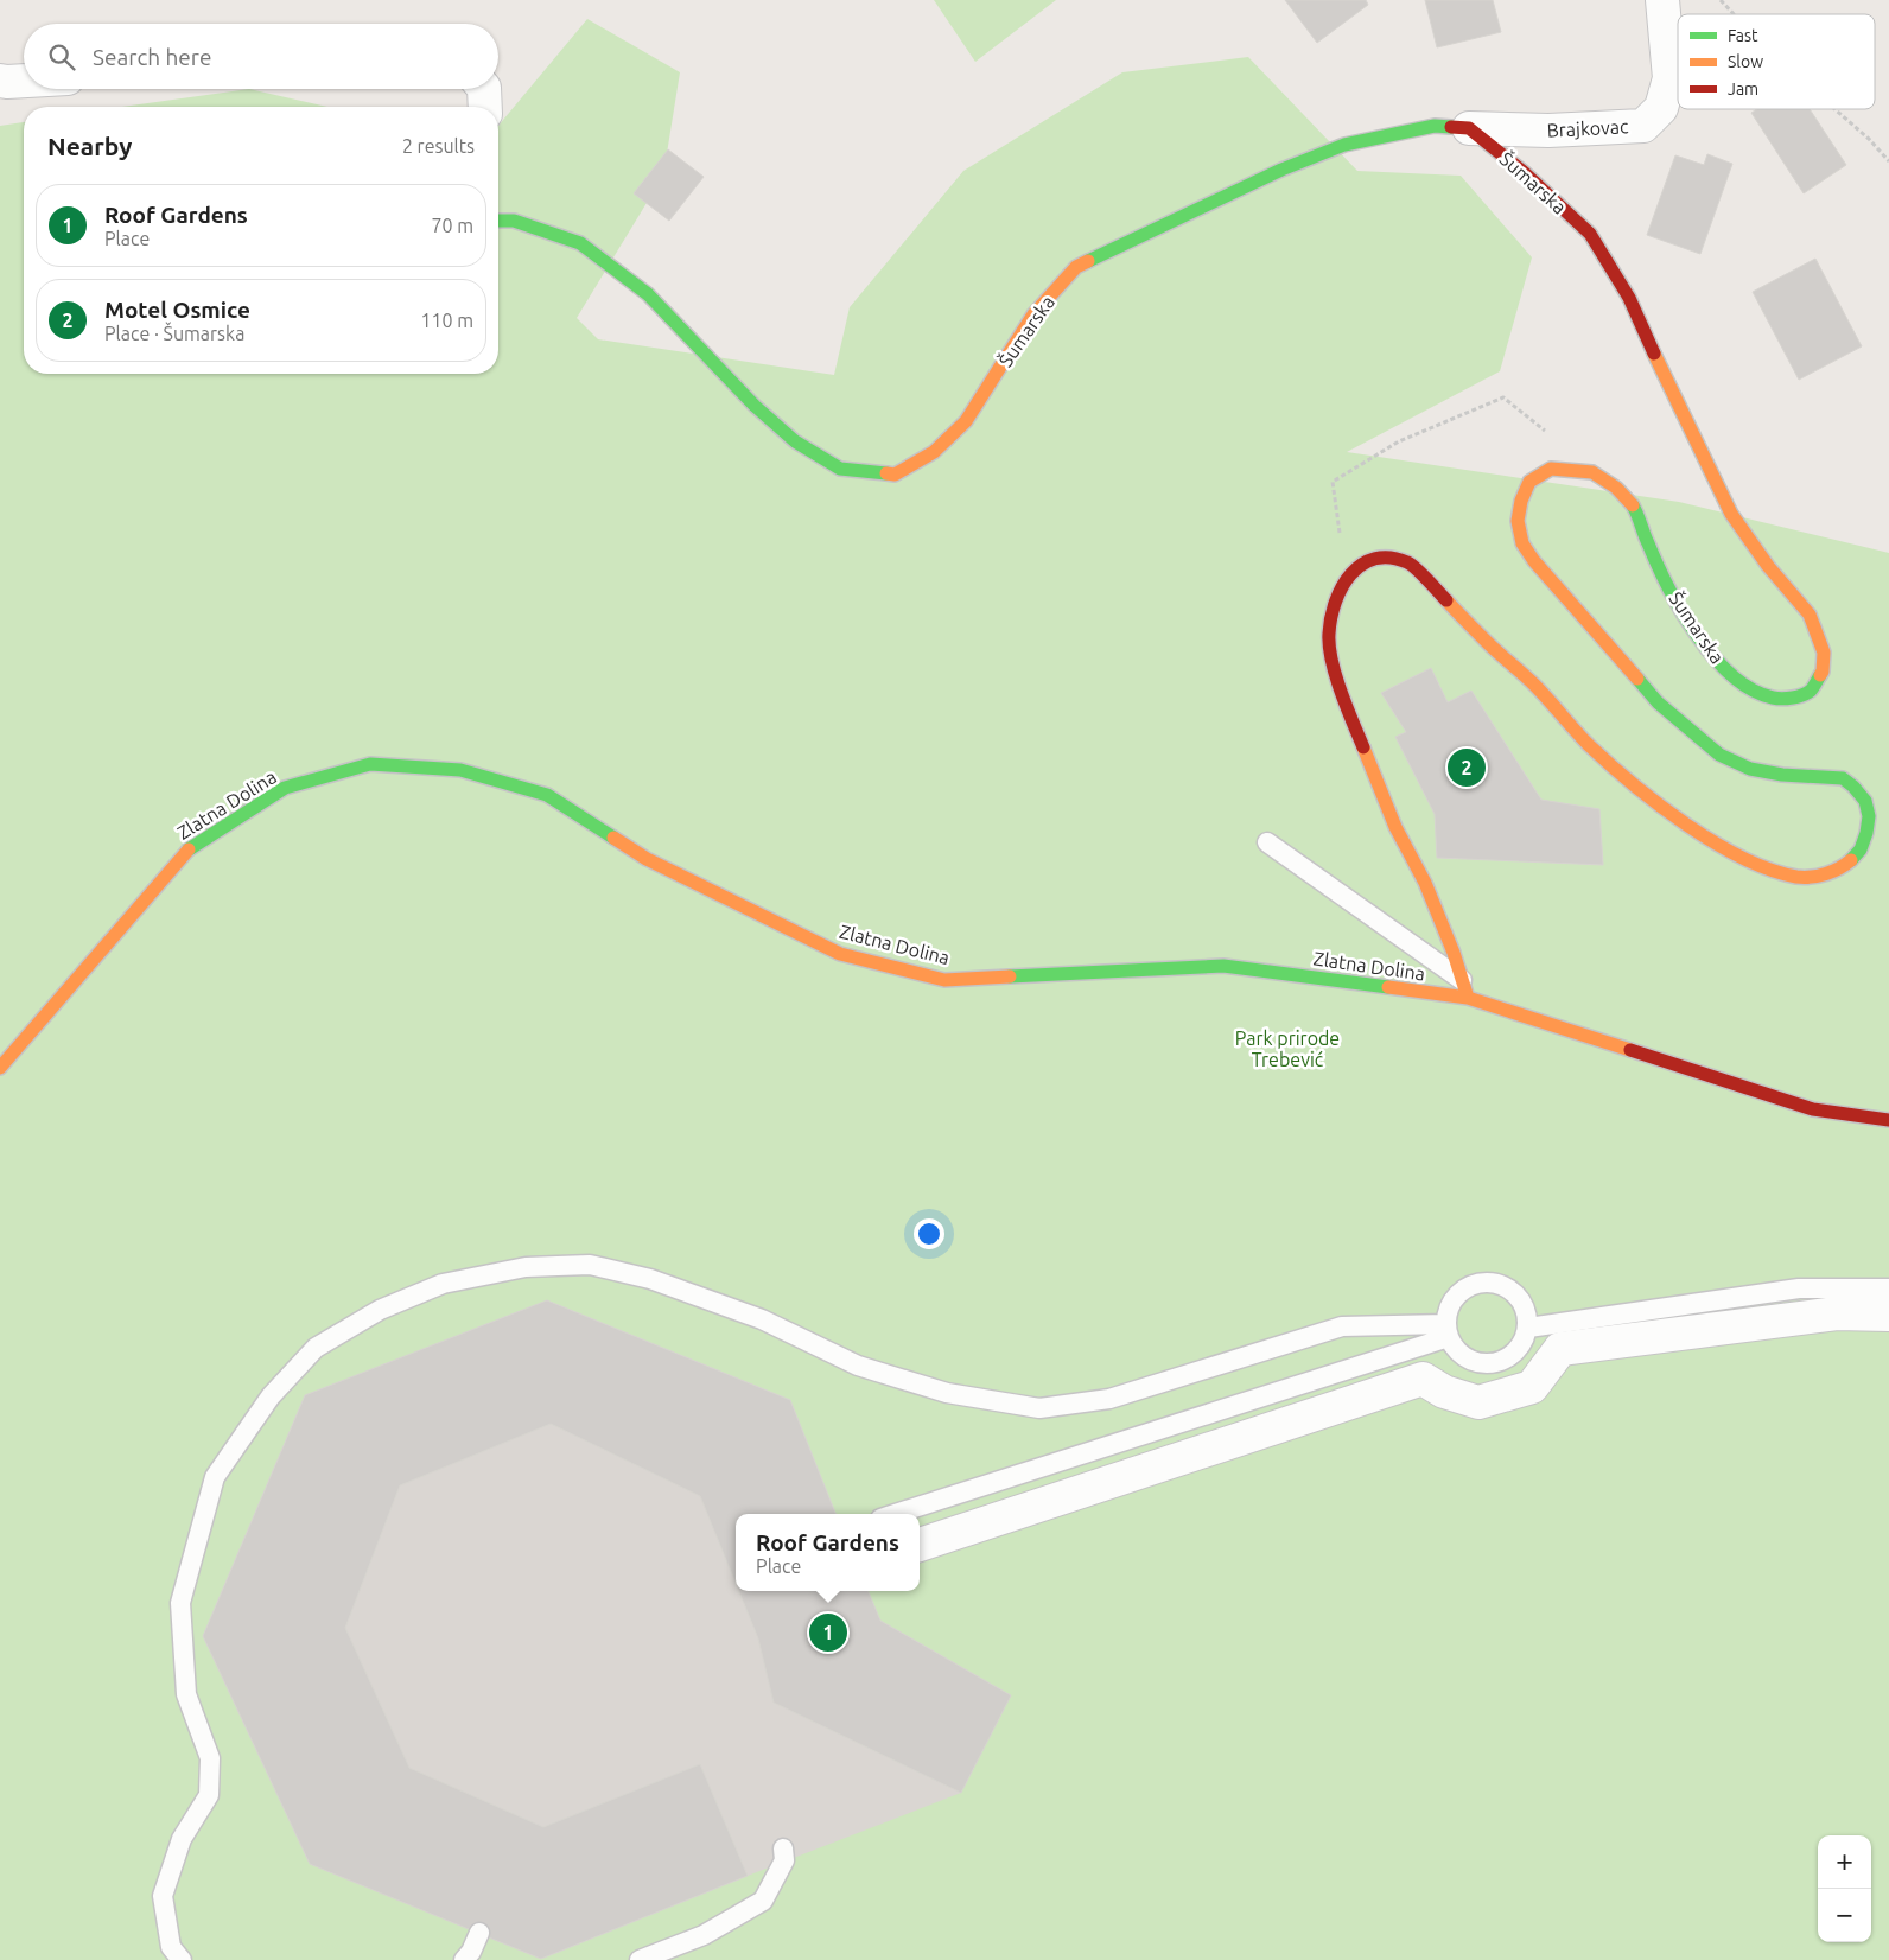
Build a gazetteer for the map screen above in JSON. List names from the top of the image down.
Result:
{
  "streets": {
    "street": ["Brajkovac", "Šumarska", "Zlatna Dolina"]
  },
  "crossings": [
    ["Brajkovac", "Šumarska"]
  ],
  "parks": ["Park prirode Trebević"],
  "legend": ["Fast", "Slow", "Jam"],
  "page": {
    "search": "Search here",
    "heading": ["Nearby", "2 results"],
    "list": [
      {
        "mark": "1",
        "name": "Roof Gardens",
        "note": "Place",
        "value": "70 m"
      },
      {
        "mark": "2",
        "name": "Motel Osmice",
        "note": "Place · Šumarska",
        "value": "110 m"
      }
    ],
    "pins": ["2", "1"],
    "popup": ["Roof Gardens", "Place"],
    "map_buttons": ["+", "−"]
  }
}
